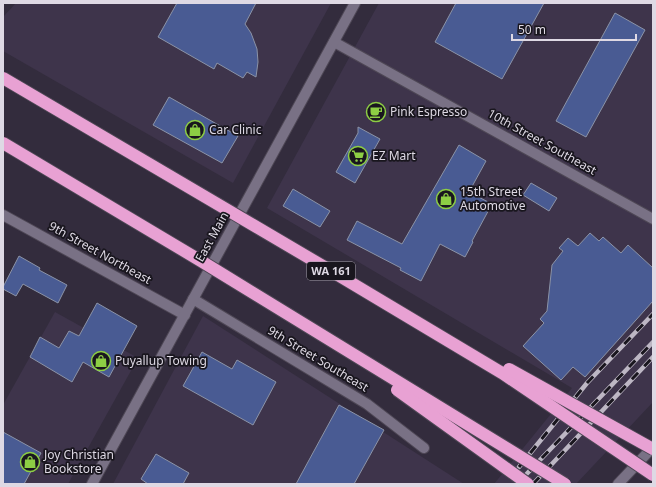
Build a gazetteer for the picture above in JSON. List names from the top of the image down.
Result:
{
  "streets": {
    "highway": ["WA 161"],
    "street": [
      "10th Street Southeast",
      "East Main",
      "9th Street Northeast",
      "9th Street Southeast"
    ]
  },
  "crossings": [
    ["10th Street Southeast", "East Main"],
    ["East Main", "9th Street Northeast"],
    ["East Main", "9th Street Southeast"]
  ],
  "places": {
    "cafe": ["Pink Espresso"],
    "shop": [
      "Car Clinic",
      "15th Street Automotive",
      "Puyallup Towing",
      "Joy Christian Bookstore"
    ],
    "supermarket": ["EZ Mart"]
  },
  "scale_bar": "50 m"
}
